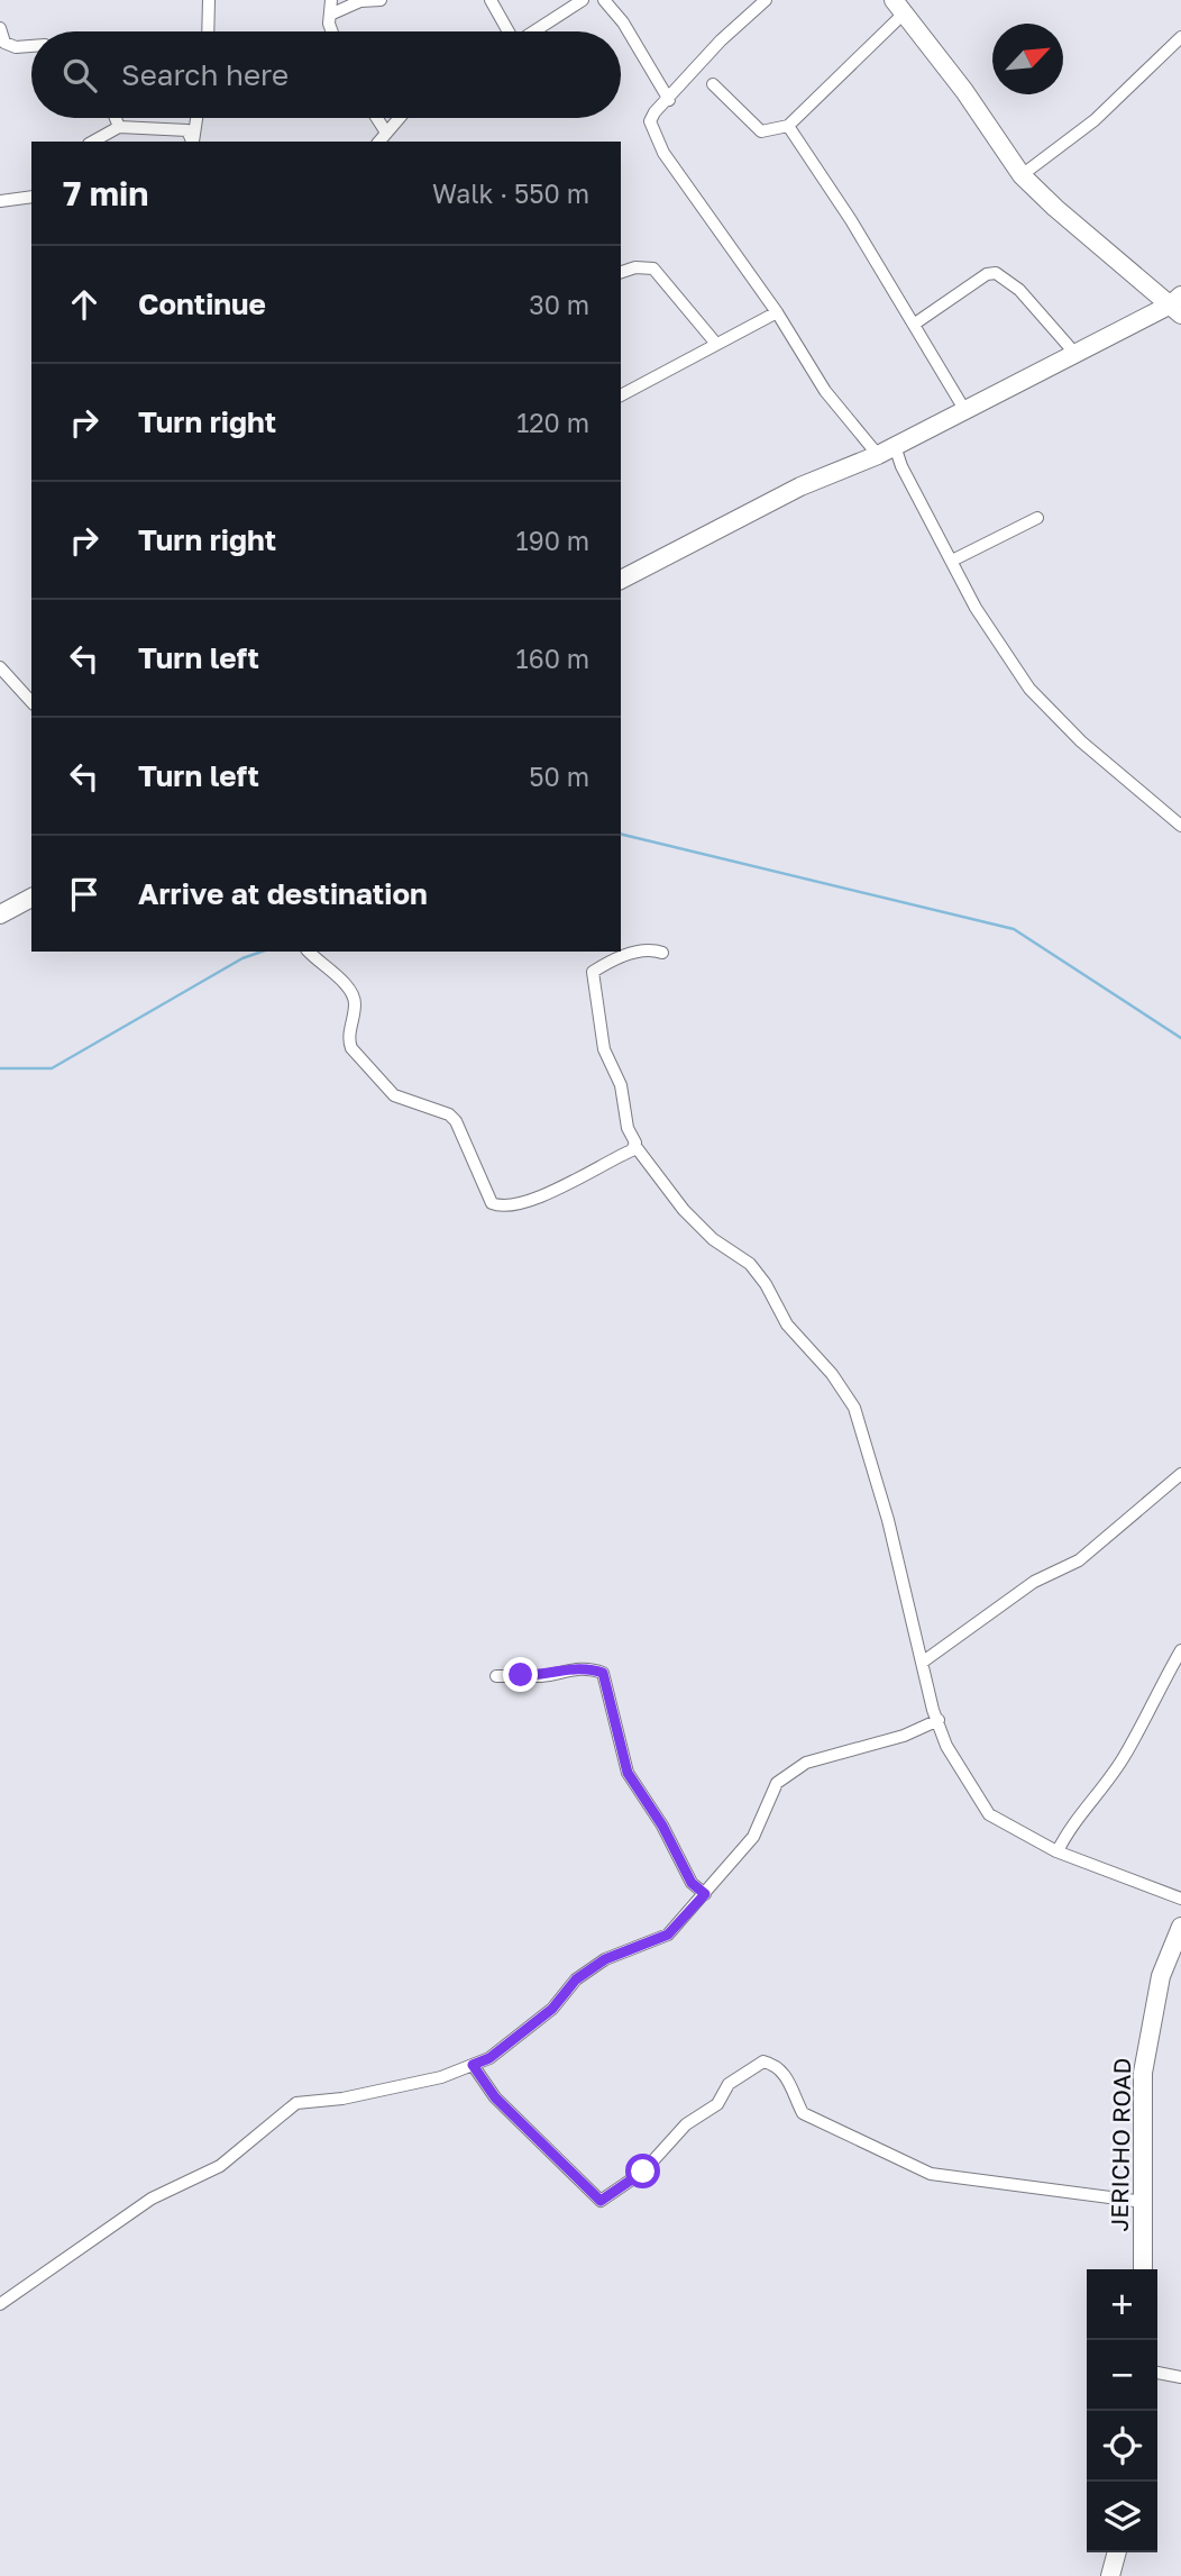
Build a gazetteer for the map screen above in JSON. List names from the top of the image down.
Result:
{
  "streets": {
    "street": ["JERICHO ROAD"]
  },
  "north": "top right",
  "page": {
    "search": "Search here",
    "heading": ["7 min", "Walk · 550 m"],
    "list": [
      ["Continue", "30 m"],
      ["Turn right", "120 m"],
      ["Turn right", "190 m"],
      ["Turn left", "160 m"],
      ["Turn left", "50 m"],
      "Arrive at destination"
    ],
    "map_buttons": ["+", "−"]
  }
}
